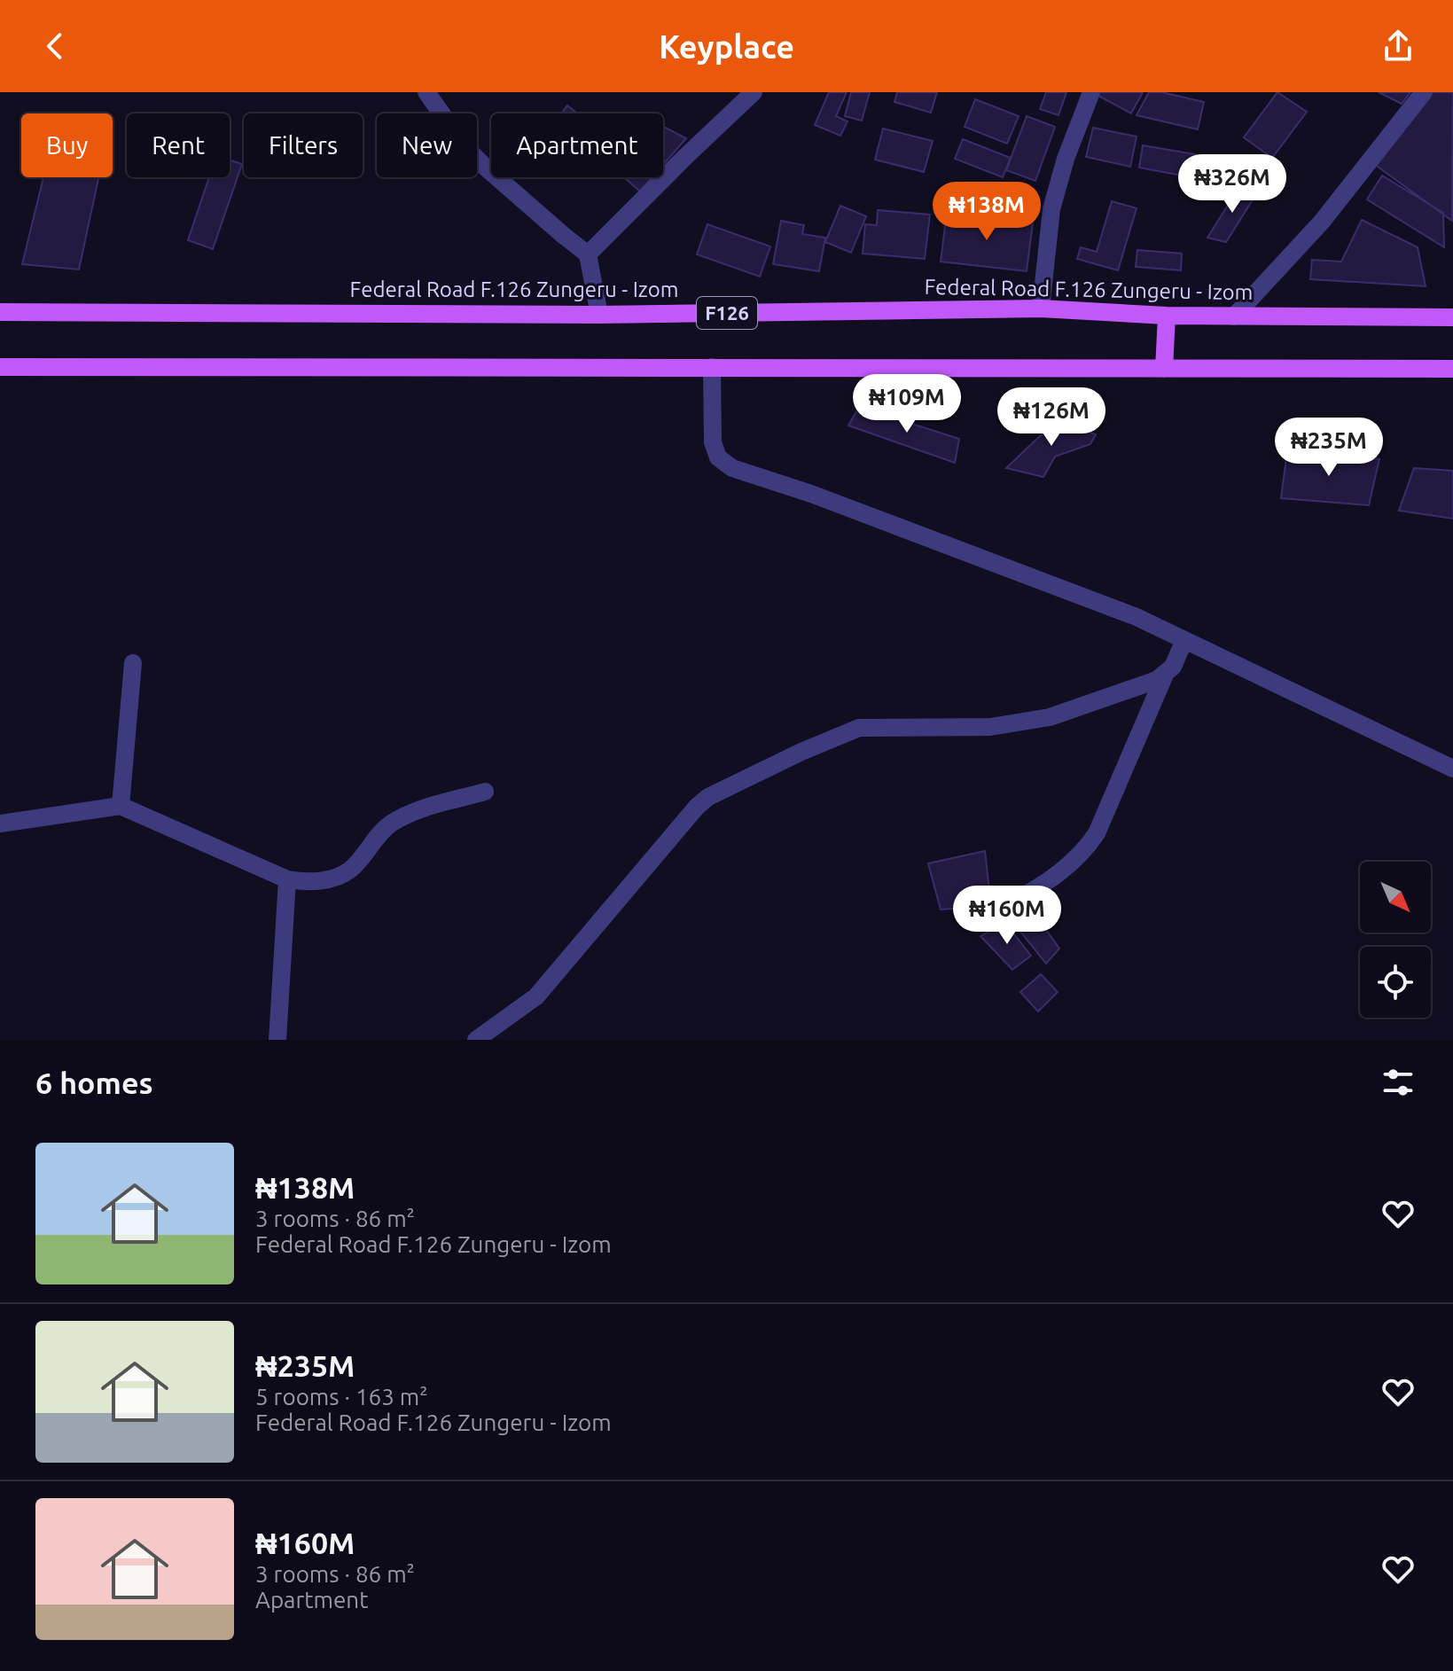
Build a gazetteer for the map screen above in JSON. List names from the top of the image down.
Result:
{
  "streets": {
    "main road": ["Federal Road F.126 Zungeru - Izom", "F126"]
  },
  "north": "bottom right",
  "page": {
    "header": "Keyplace",
    "chip": [
      "Buy",
      "Rent",
      "Filters",
      "New",
      "Apartment"
    ],
    "price": [
      "₦326M",
      "₦138M",
      "₦109M",
      "₦126M",
      "₦235M",
      "₦160M"
    ],
    "heading": "6 homes",
    "list": [
      {
        "name": "₦138M",
        "note": "3 rooms · 86 m² · Federal Road F.126 Zungeru - Izom"
      },
      {
        "name": "₦235M",
        "note": "5 rooms · 163 m² · Federal Road F.126 Zungeru - Izom"
      },
      {
        "name": "₦160M",
        "note": "3 rooms · 86 m² · Apartment"
      }
    ]
  }
}
